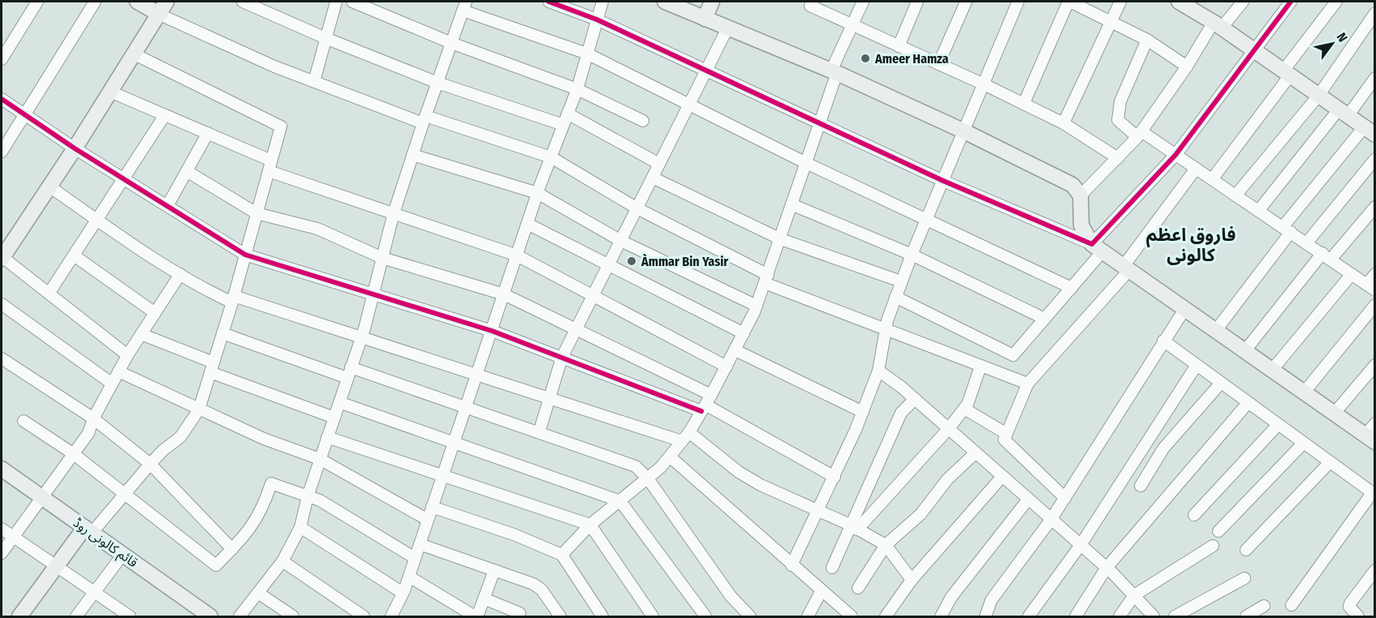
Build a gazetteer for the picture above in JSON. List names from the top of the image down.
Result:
{
  "streets": {
    "street": ["قائم کالونی روڈ"]
  },
  "districts": ["فاروق اعظم کالونی"],
  "places": ["Ameer Hamza", "Àmmar Bin Yasir"],
  "north": "top right"
}
